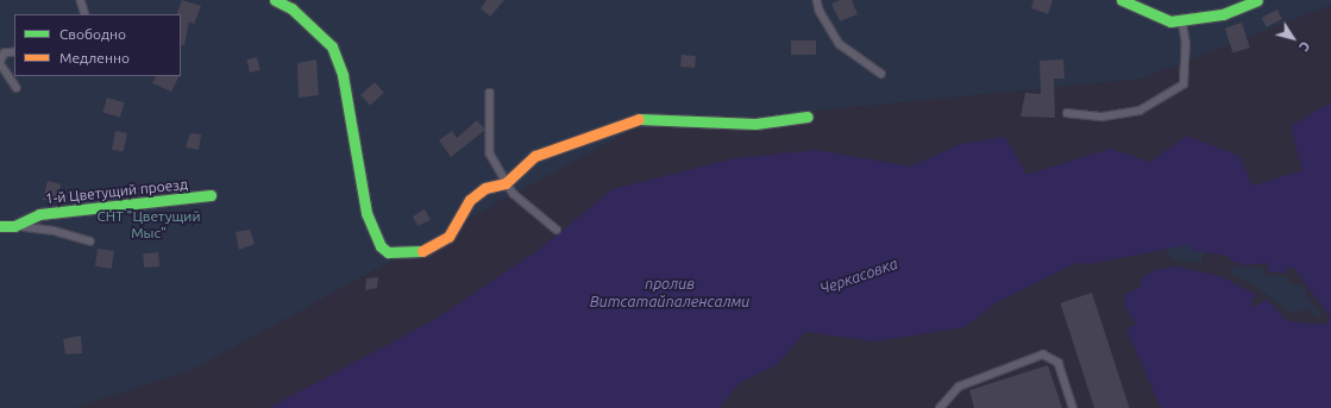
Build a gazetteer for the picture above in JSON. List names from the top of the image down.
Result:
{
  "streets": {
    "street": ["1-й Цветущий проезд"]
  },
  "water": ["Черкасовка", "пролив Витсатайпаленсалми"],
  "parks": ["СНТ \"Цветущий Мыс\""],
  "legend": ["Свободно", "Медленно"],
  "north": "bottom right"
}
